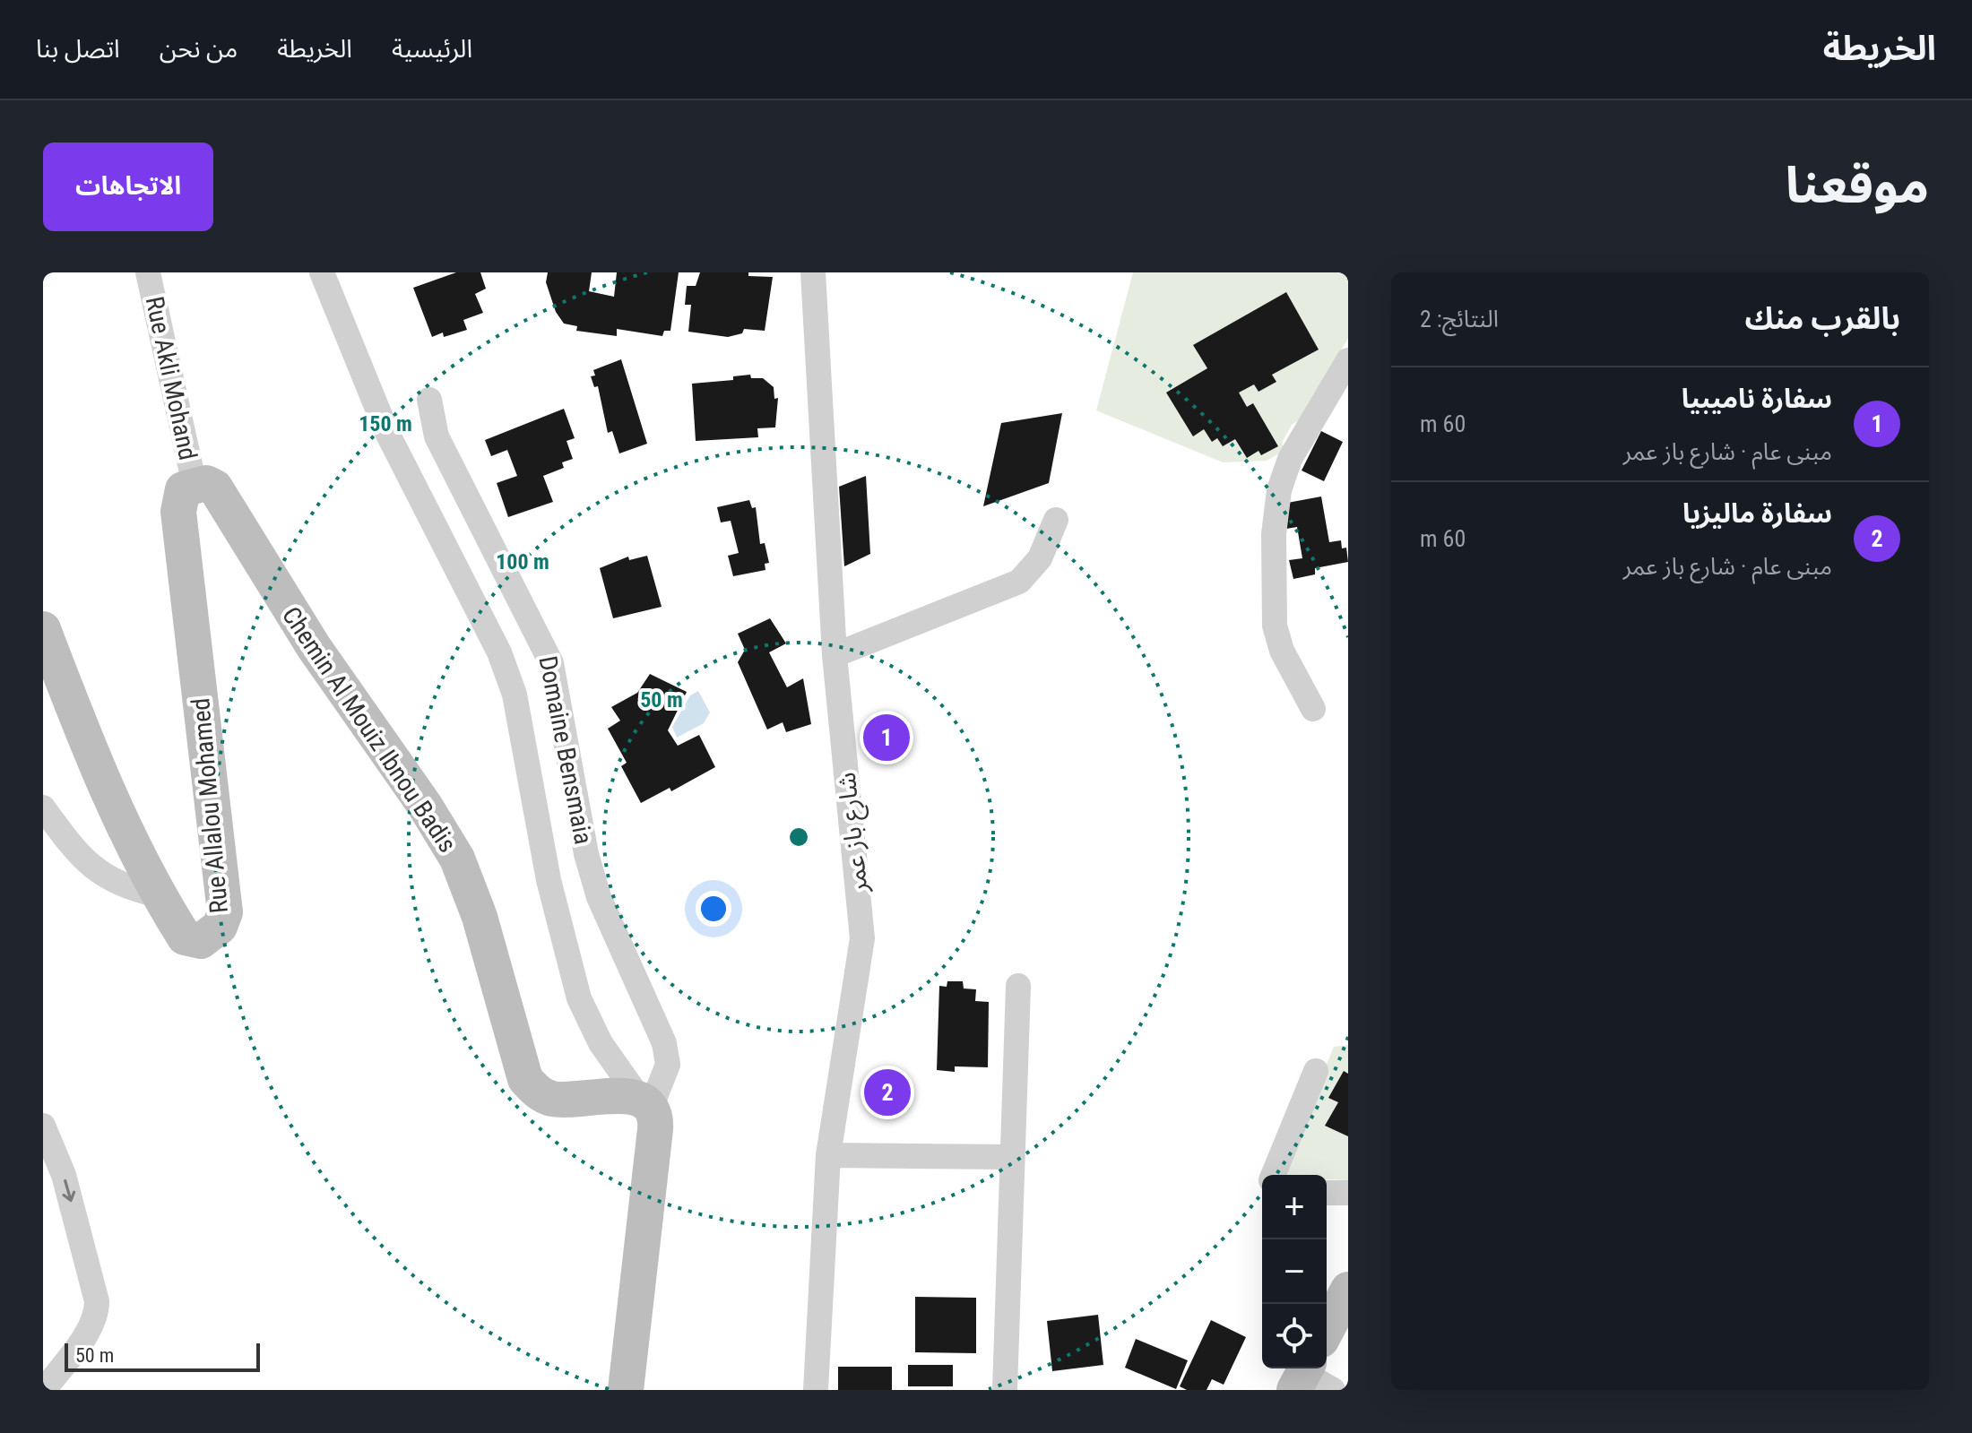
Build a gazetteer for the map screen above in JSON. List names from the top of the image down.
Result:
{
  "streets": {
    "street": [
      "Rue Akli Mohand",
      "Chemin Al Mouiz Ibnou Badis",
      "Domaine Bensmaia",
      "Rue Allalou Mohamed",
      "شارع باز عمر"
    ]
  },
  "crossings": [
    ["Rue Akli Mohand", "Chemin Al Mouiz Ibnou Badis"],
    ["Rue Akli Mohand", "Rue Allalou Mohamed"],
    ["Chemin Al Mouiz Ibnou Badis", "Domaine Bensmaia"],
    ["Chemin Al Mouiz Ibnou Badis", "Rue Allalou Mohamed"]
  ],
  "scale_bar": "50 m",
  "page": {
    "header": "الخريطة",
    "nav": [
      "الرئيسية",
      "الخريطة",
      "من نحن",
      "اتصل بنا"
    ],
    "title": "موقعنا",
    "buttons": "الاتجاهات",
    "heading": ["بالقرب منك", "النتائج: 2"],
    "list": [
      {
        "mark": "1",
        "name": "سفارة ناميبيا",
        "note": "مبنى عام · شارع باز عمر",
        "value": "60 m"
      },
      {
        "mark": "2",
        "name": "سفارة ماليزيا",
        "note": "مبنى عام · شارع باز عمر",
        "value": "60 m"
      }
    ],
    "pins": ["1", "2"],
    "map_buttons": ["+", "−"],
    "scale": "50 m"
  },
  "rings": ["150 m", "100 m", "50 m"]
}
